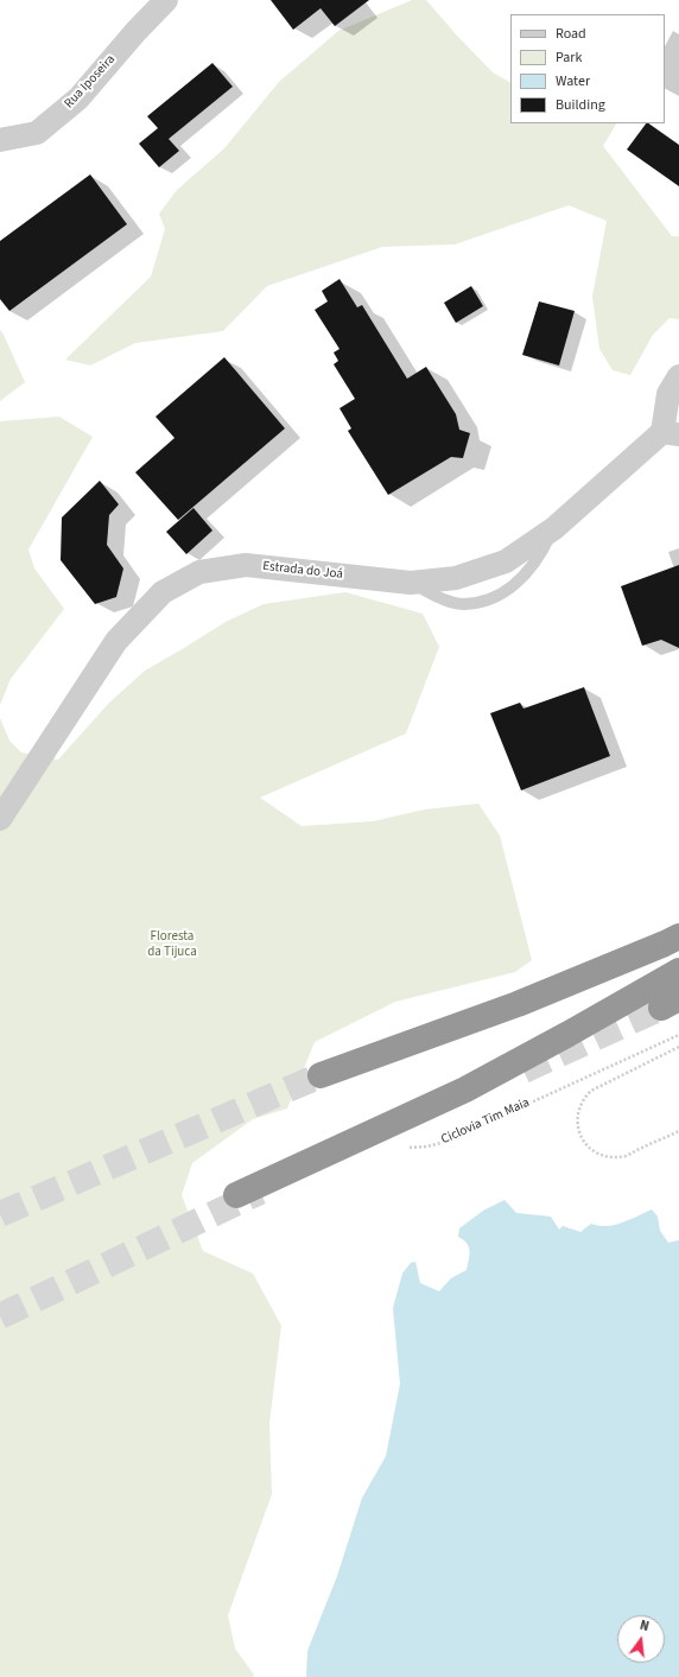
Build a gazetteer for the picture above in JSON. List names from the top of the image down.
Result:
{
  "streets": {
    "street": ["Rua Iposeira", "Estrada do Joá"],
    "path": ["Ciclovia Tim Maia"]
  },
  "parks": ["Floresta da Tijuca"],
  "legend": [
    "Road",
    "Park",
    "Water",
    "Building"
  ],
  "north": "top"
}
